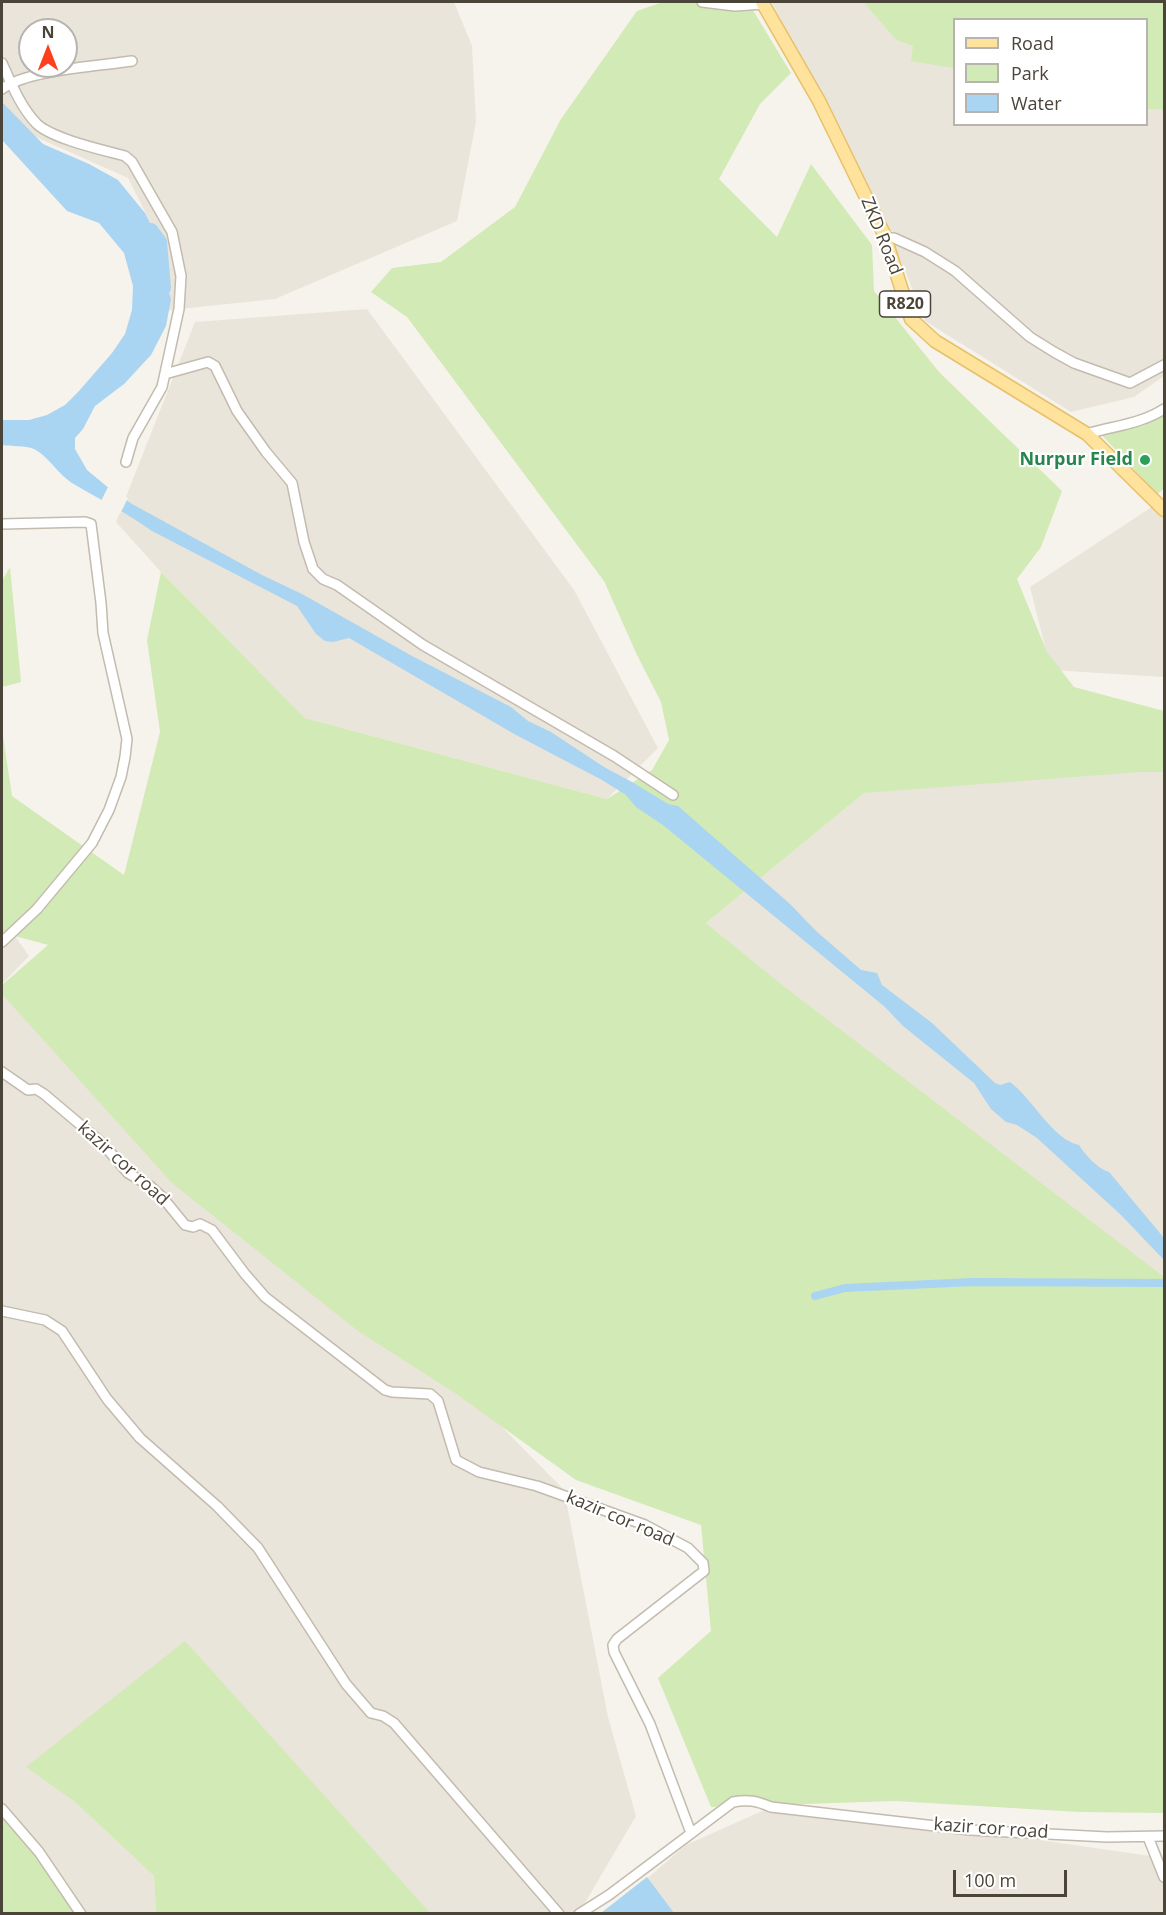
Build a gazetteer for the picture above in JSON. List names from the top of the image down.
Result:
{
  "streets": {
    "main road": ["ZKD Road", "R820"],
    "street": ["kazir cor road"]
  },
  "places": ["Nurpur Field"],
  "legend": ["Road", "Park", "Water"],
  "scale_bar": "100 m",
  "north": "top"
}
